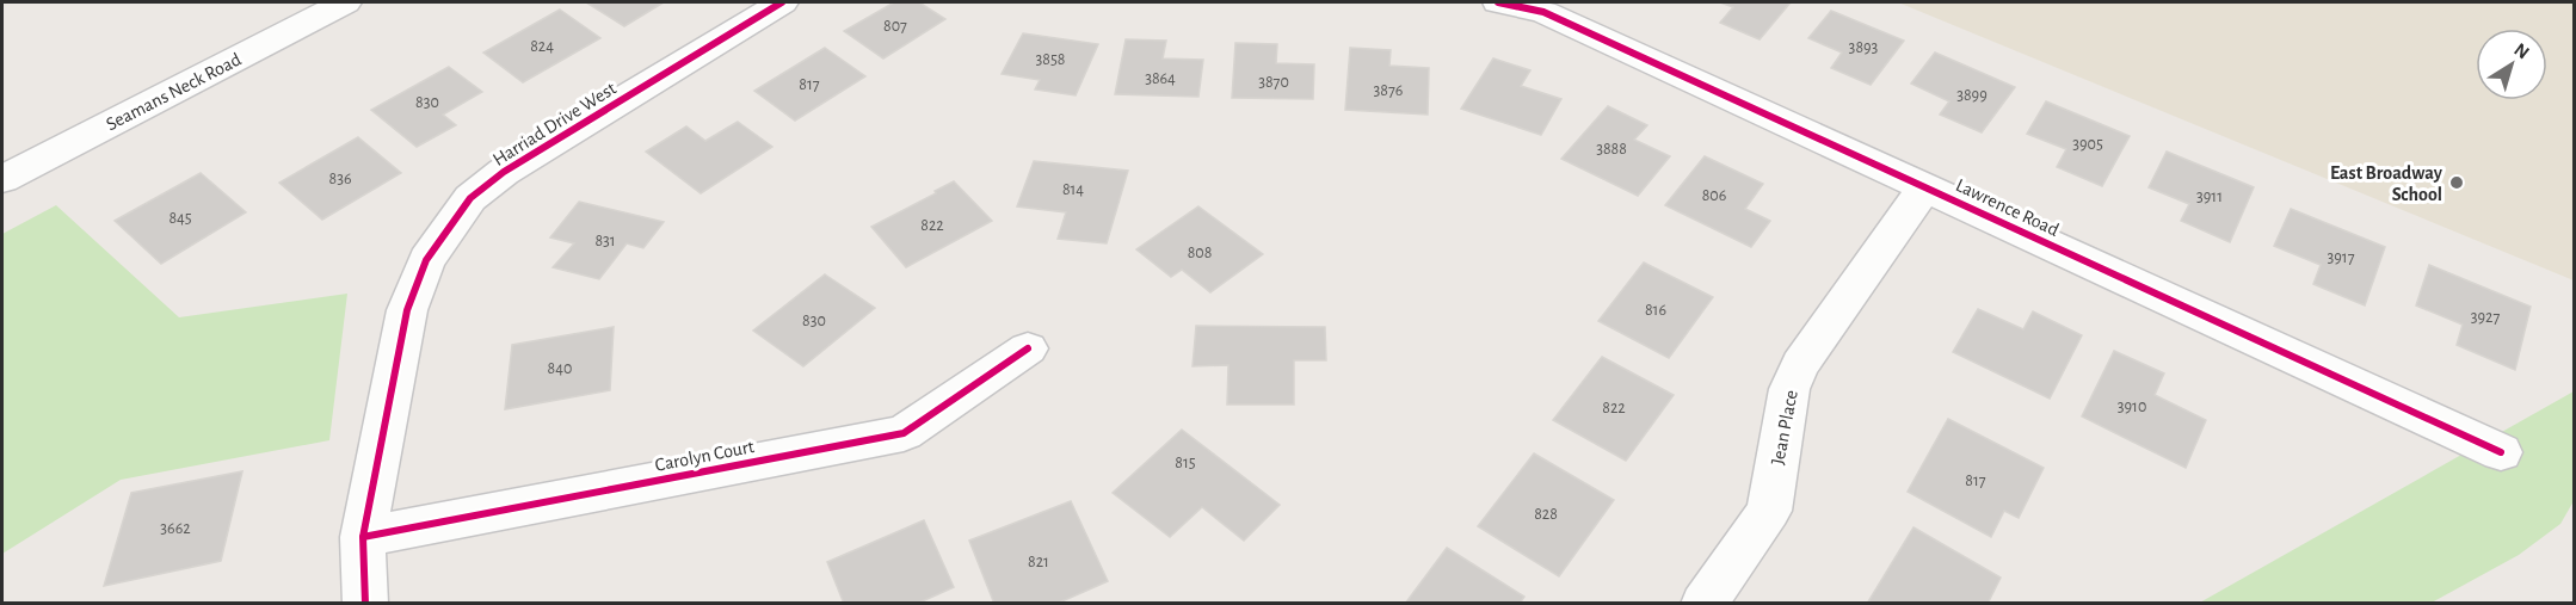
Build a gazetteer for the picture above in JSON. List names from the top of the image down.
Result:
{
  "streets": {
    "street": [
      "Seamans Neck Road",
      "Harriad Drive West",
      "Lawrence Road",
      "Jean Place",
      "Carolyn Court"
    ]
  },
  "crossings": [
    ["Harriad Drive West", "Carolyn Court"],
    ["Lawrence Road", "Jean Place"]
  ],
  "places": ["East Broadway School"],
  "house_numbers": [
    "807",
    "824",
    "3893",
    "3858",
    "3864",
    "3870",
    "817",
    "3876",
    "3899",
    "830",
    "3905",
    "3888",
    "836",
    "814",
    "806",
    "3911",
    "845",
    "822",
    "831",
    "808",
    "3917",
    "816",
    "3927",
    "830",
    "840",
    "3910",
    "822",
    "815",
    "817",
    "828",
    "3662",
    "821"
  ],
  "north": "top right"
}
